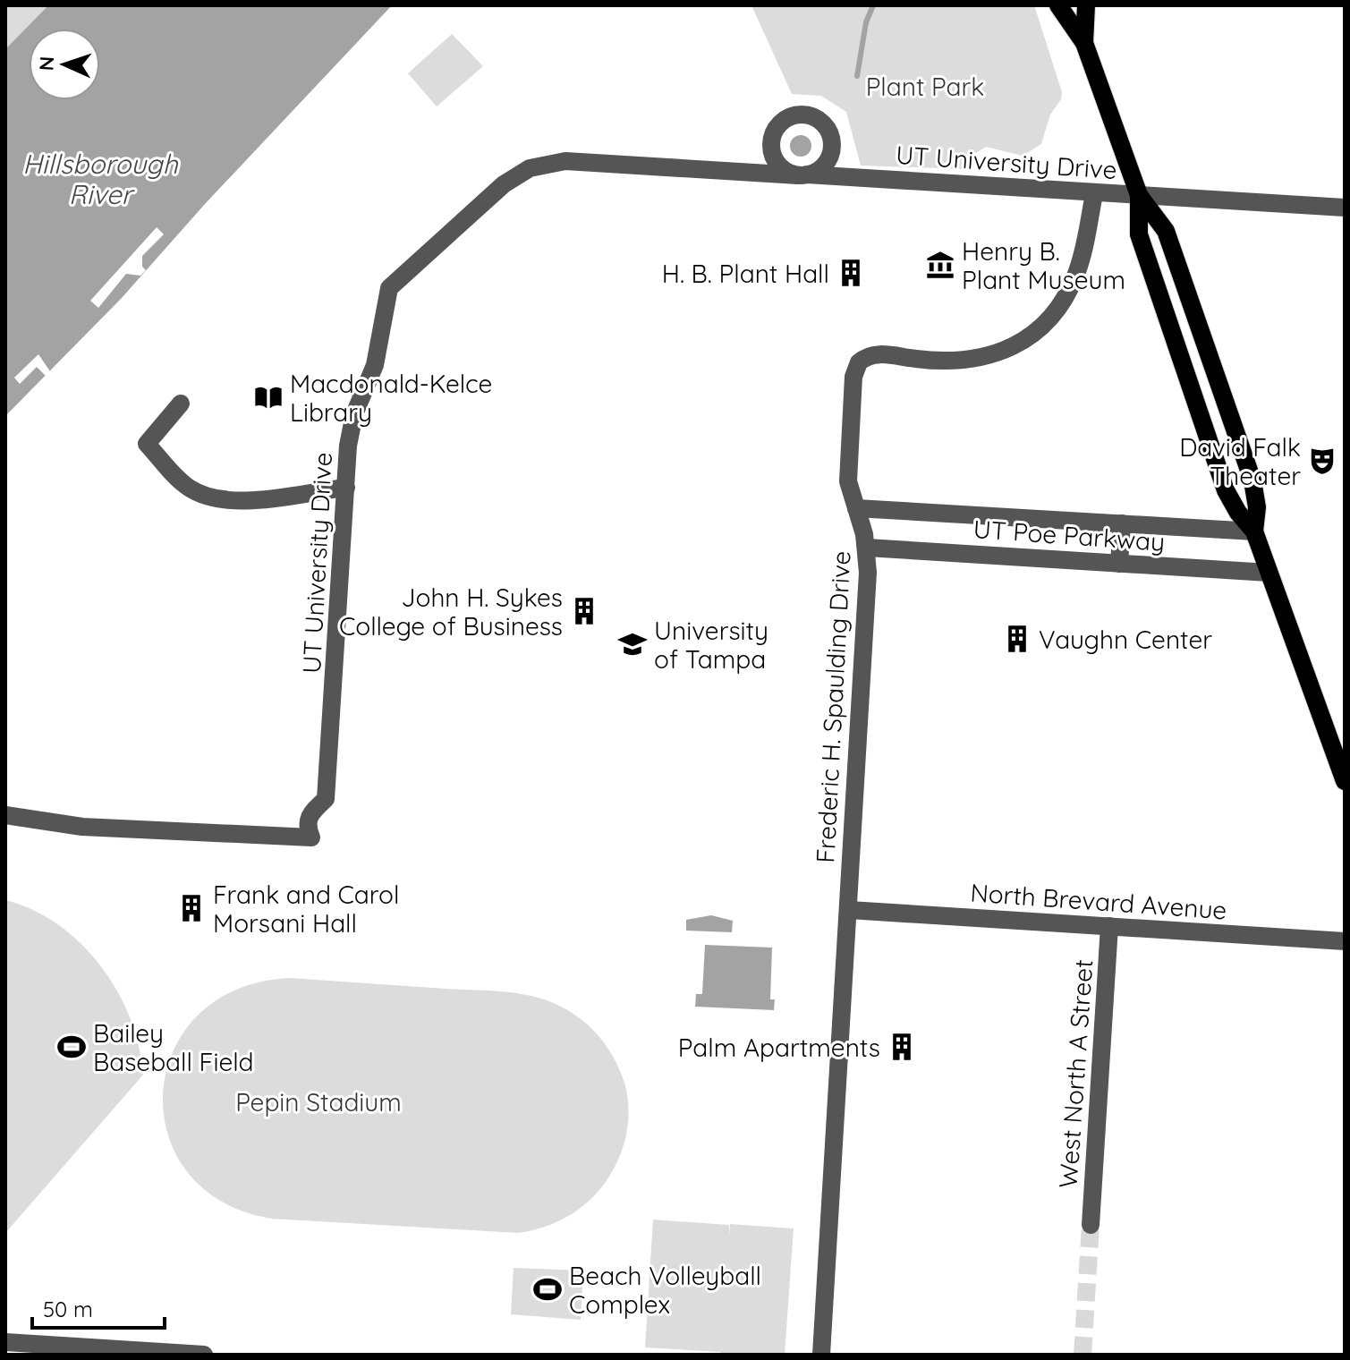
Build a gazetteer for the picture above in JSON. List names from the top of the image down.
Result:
{
  "streets": {
    "street": [
      "UT University Drive",
      "UT Poe Parkway",
      "Frederic H. Spaulding Drive",
      "North Brevard Avenue",
      "West North A Street"
    ]
  },
  "crossings": [
    ["UT University Drive", "Frederic H. Spaulding Drive"],
    ["UT Poe Parkway", "Frederic H. Spaulding Drive"],
    ["Frederic H. Spaulding Drive", "North Brevard Avenue"],
    ["North Brevard Avenue", "West North A Street"]
  ],
  "water": ["Hillsborough River"],
  "parks": ["Plant Park", "Pepin Stadium"],
  "places": {
    "museum": ["Henry B. Plant Museum"],
    "building": [
      "H. B. Plant Hall",
      "John H. Sykes College of Business",
      "Vaughn Center",
      "Frank and Carol Morsani Hall",
      "Palm Apartments"
    ],
    "library": ["Macdonald-Kelce Library"],
    "theatre": ["David Falk Theater"],
    "school or university": ["University of Tampa"],
    "sports": ["Bailey Baseball Field", "Beach Volleyball Complex"]
  },
  "scale_bar": "50 m",
  "north": "left"
}
